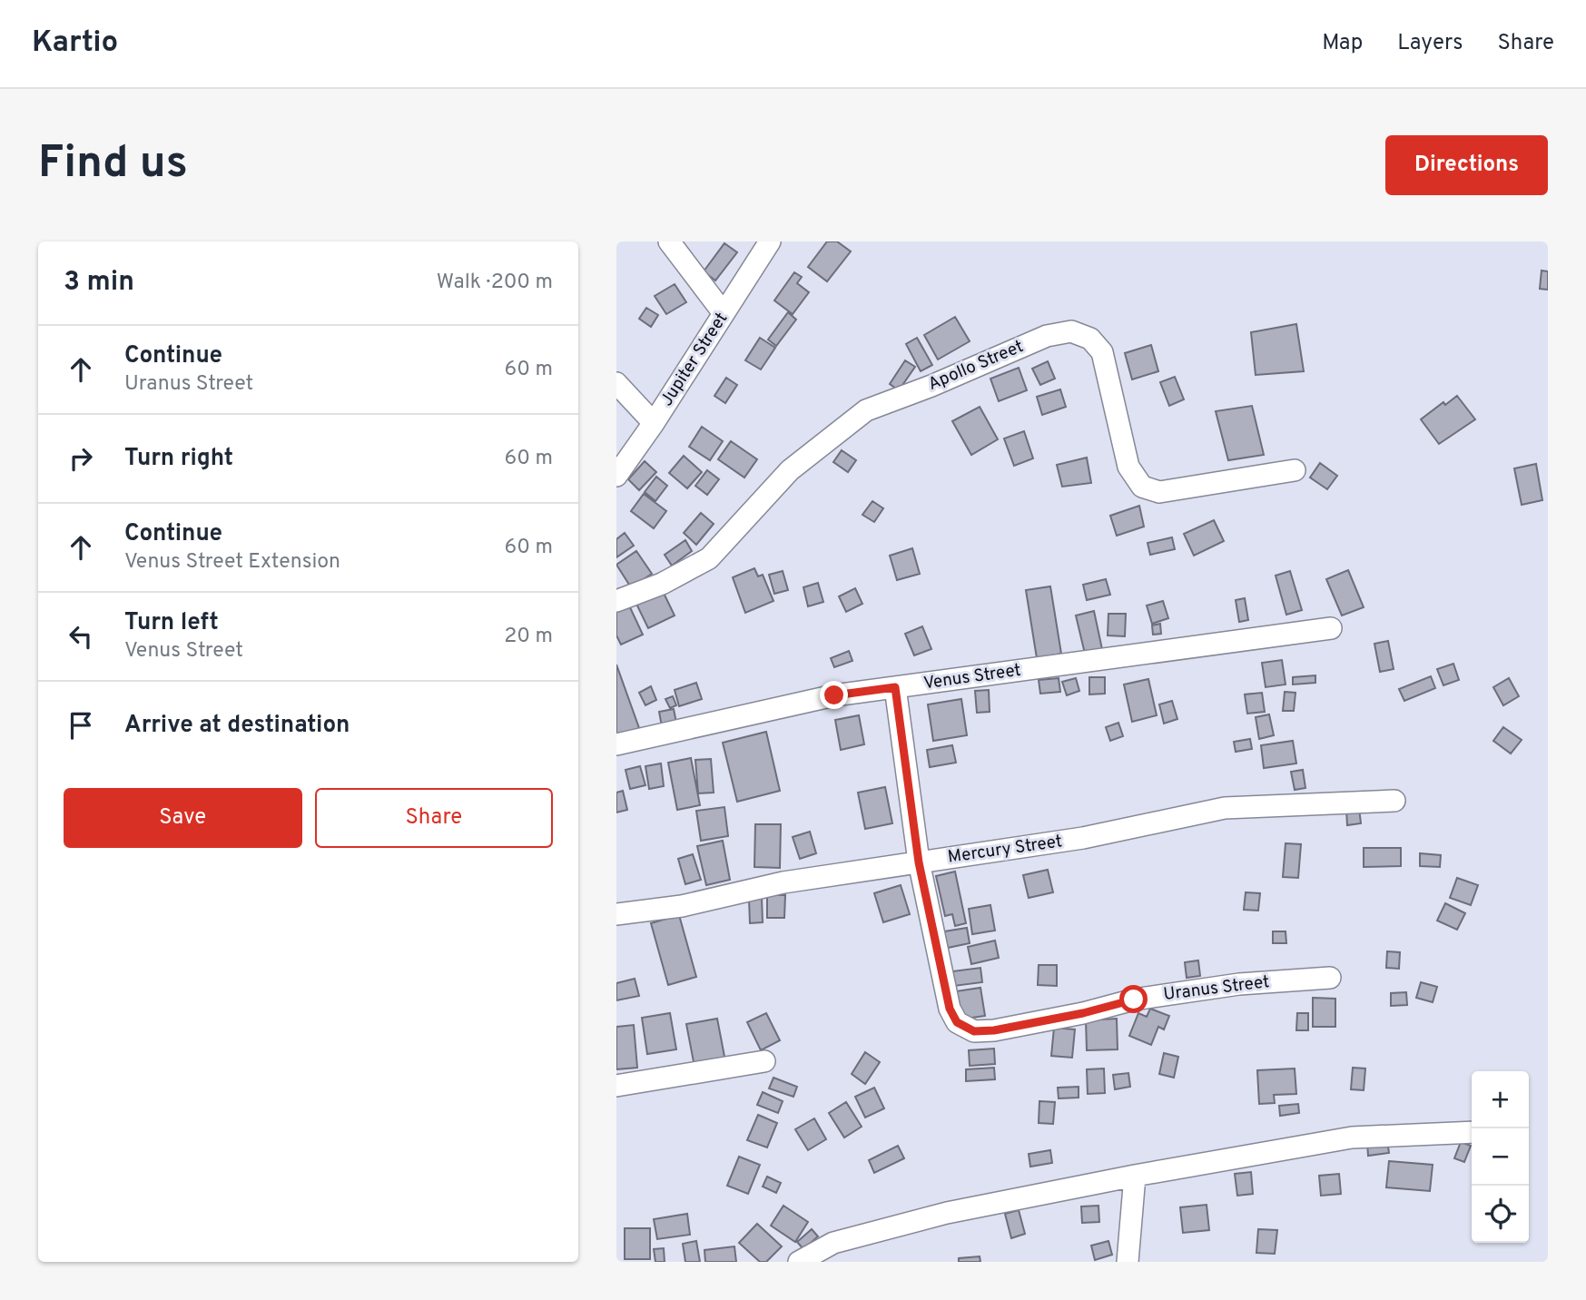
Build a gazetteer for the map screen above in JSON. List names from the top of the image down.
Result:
{
  "streets": {
    "street": [
      "Jupiter Street",
      "Apollo Street",
      "Venus Street",
      "Mercury Street",
      "Uranus Street"
    ]
  },
  "crossings": [
    ["Mercury Street", "Uranus Street"]
  ],
  "page": {
    "header": "Kartio",
    "nav": ["Map", "Layers", "Share"],
    "buttons": [
      "Directions",
      ["Save", "Share"]
    ],
    "title": "Find us",
    "heading": ["3 min", "Walk · 200 m"],
    "list": [
      ["Continue", "Uranus Street", "60 m"],
      ["Turn right", "60 m"],
      ["Continue", "Venus Street Extension", "60 m"],
      ["Turn left", "Venus Street", "20 m"],
      "Arrive at destination"
    ],
    "map_buttons": ["+", "−"]
  }
}
